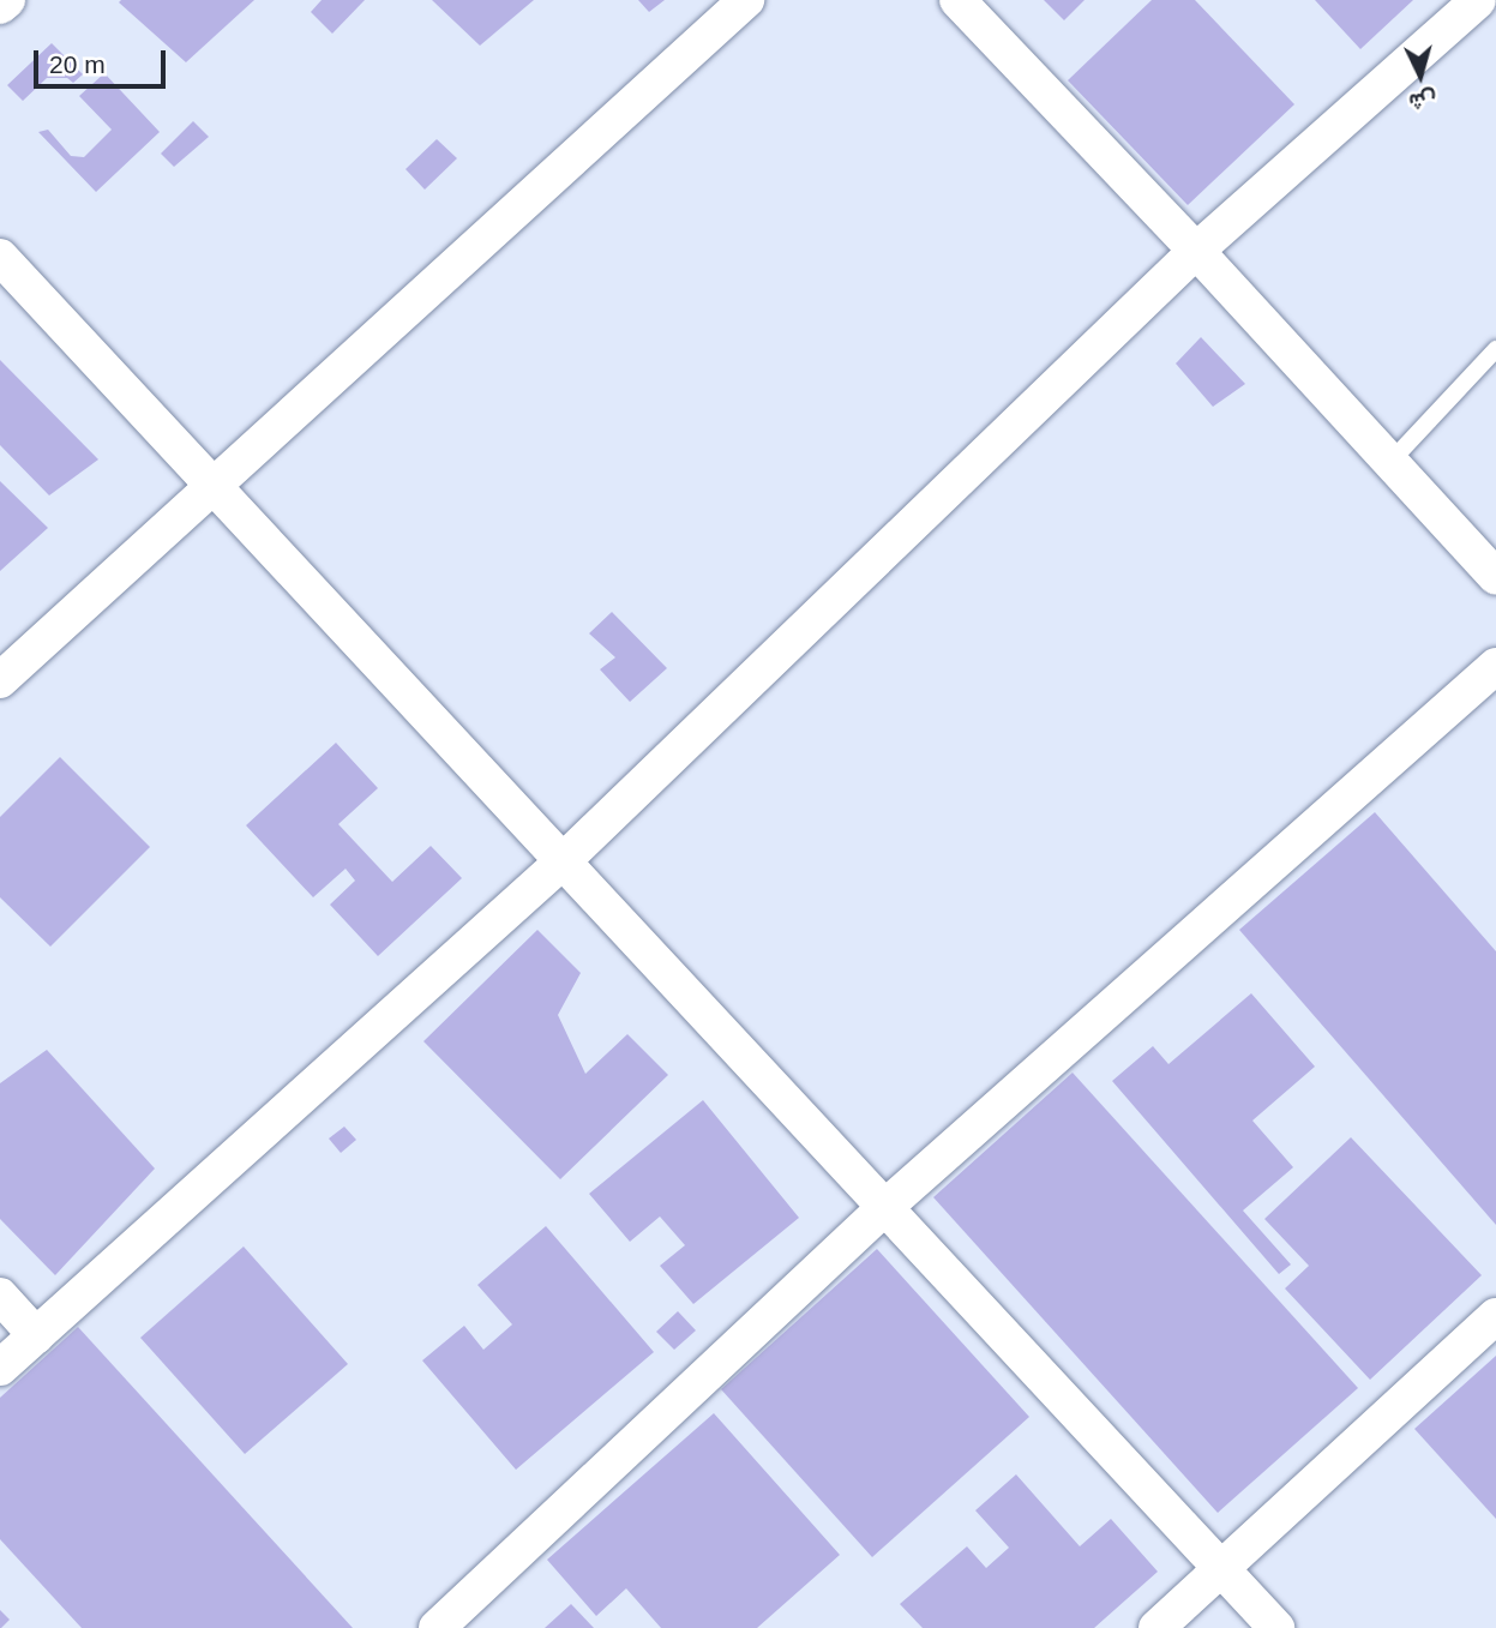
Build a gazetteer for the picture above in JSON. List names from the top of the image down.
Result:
{
  "scale_bar": "20 m",
  "north": "bottom"
}
